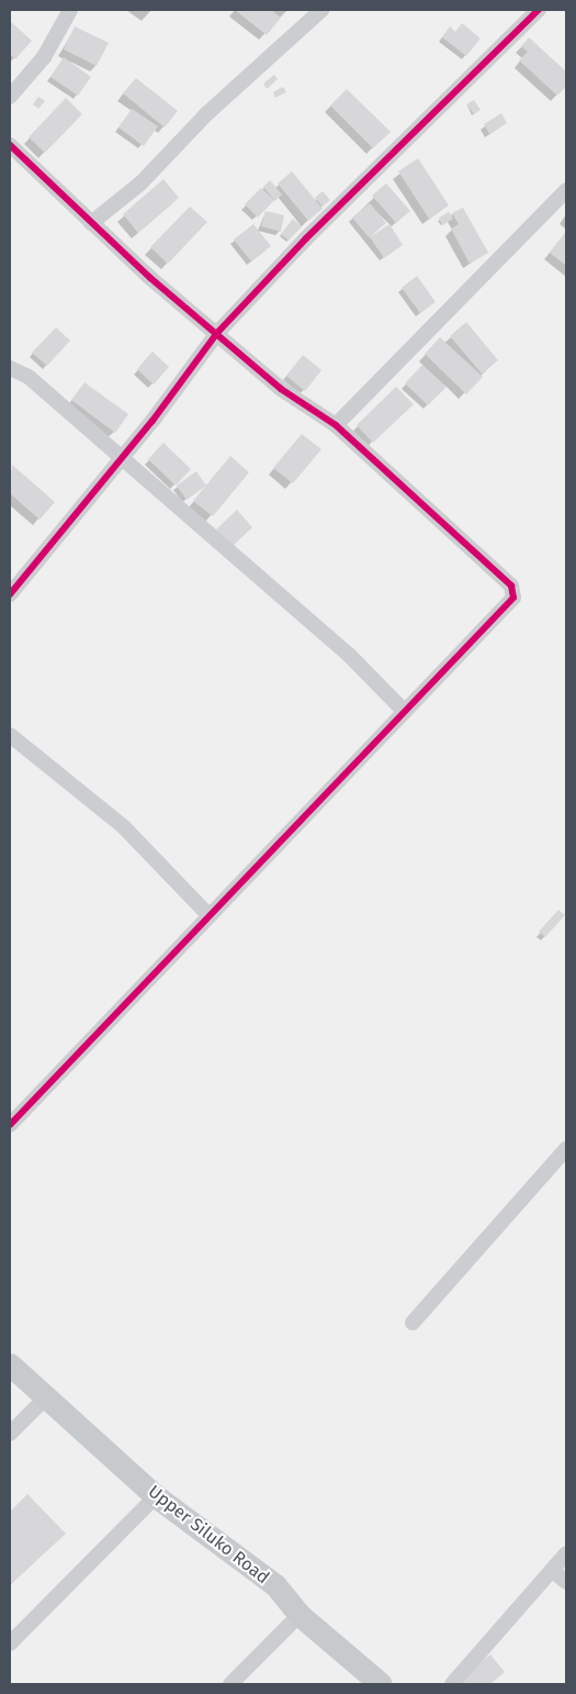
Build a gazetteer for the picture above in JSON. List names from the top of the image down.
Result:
{
  "streets": {
    "main road": ["Upper Siluko Road"]
  }
}
